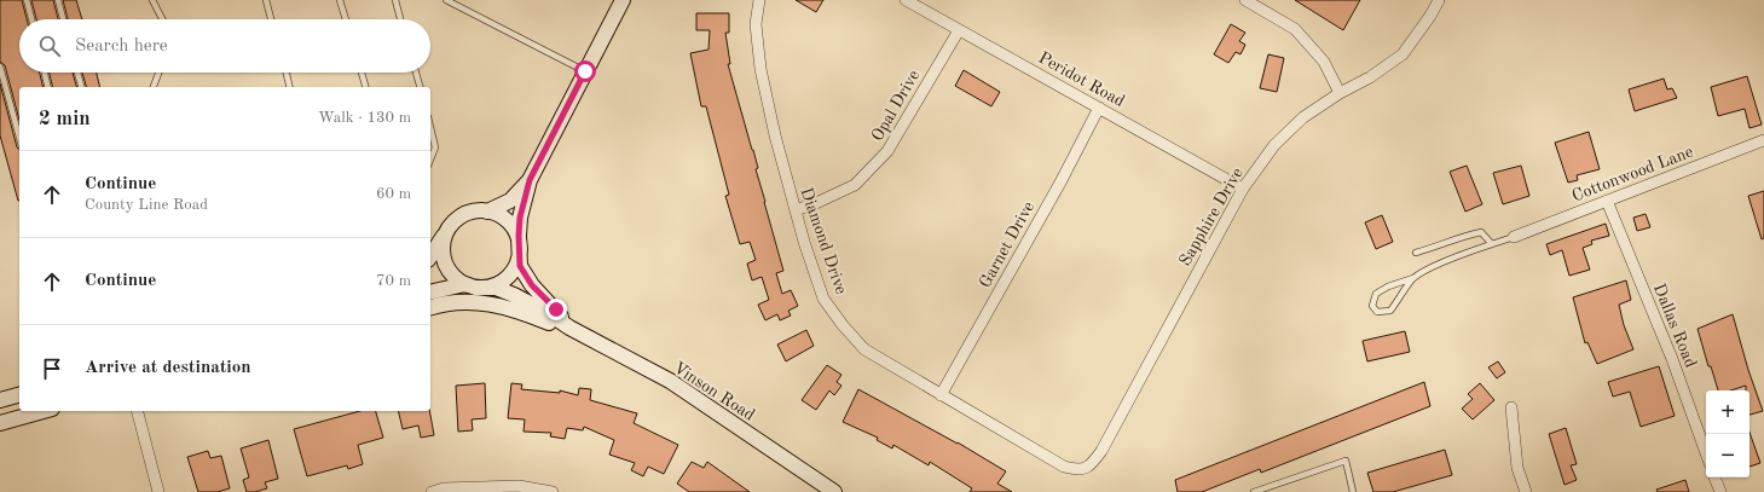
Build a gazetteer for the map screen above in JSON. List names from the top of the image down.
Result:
{
  "streets": {
    "main road": ["Vinson Road"],
    "street": [
      "Peridot Road",
      "Opal Drive",
      "Cottonwood Lane",
      "Sapphire Drive",
      "Diamond Drive",
      "Garnet Drive",
      "Dallas Road"
    ]
  },
  "crossings": [
    ["Peridot Road", "Opal Drive"],
    ["Peridot Road", "Sapphire Drive"],
    ["Peridot Road", "Garnet Drive"],
    ["Opal Drive", "Diamond Drive"],
    ["Cottonwood Lane", "Dallas Road"],
    ["Sapphire Drive", "Diamond Drive"],
    ["Diamond Drive", "Garnet Drive"]
  ],
  "page": {
    "search": "Search here",
    "heading": ["2 min", "Walk · 130 m"],
    "list": [
      ["Continue", "County Line Road", "60 m"],
      ["Continue", "70 m"],
      "Arrive at destination"
    ],
    "map_buttons": ["+", "−"]
  }
}
